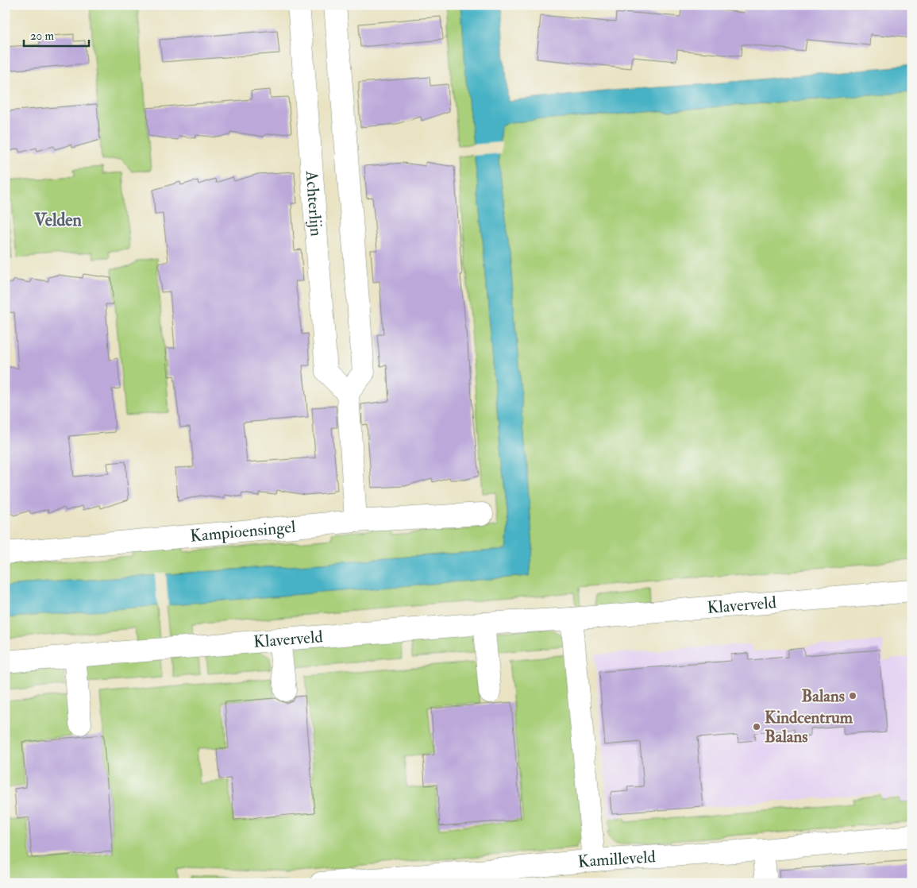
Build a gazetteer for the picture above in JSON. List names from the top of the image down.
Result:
{
  "streets": {
    "street": [
      "Achterlijn",
      "Kampioensingel",
      "Klaverveld",
      "Kamilleveld"
    ]
  },
  "districts": ["Velden"],
  "places": ["Balans", "Kindcentrum Balans"],
  "scale_bar": "20 m"
}
